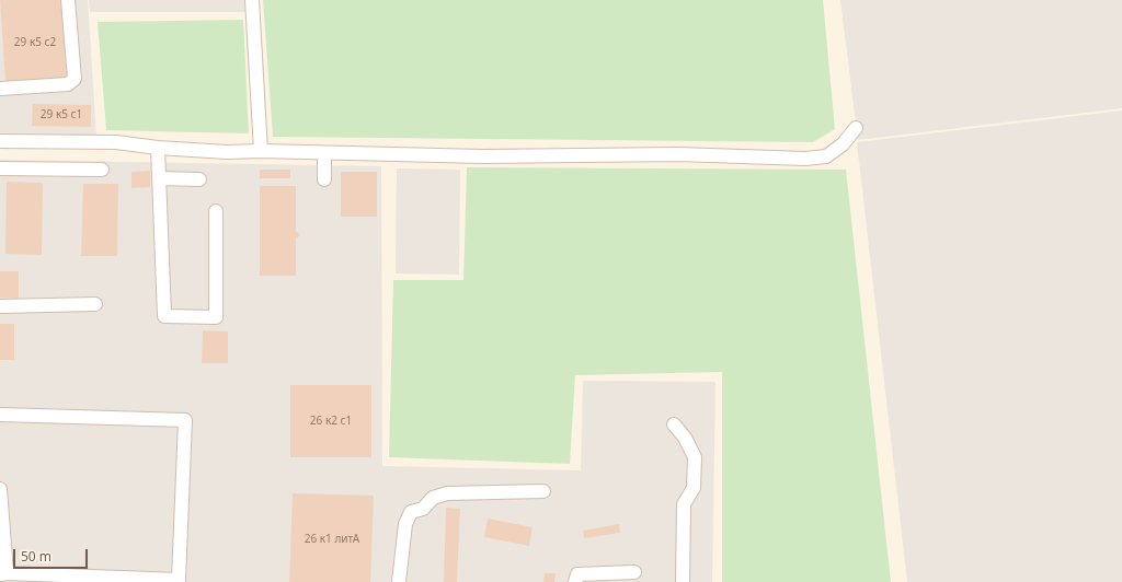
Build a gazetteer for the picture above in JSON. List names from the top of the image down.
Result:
{
  "house_numbers": [
    "29 к5 с2",
    "29 к5 с1",
    "26 к2 с1",
    "26 к1 литА"
  ],
  "scale_bar": "50 m"
}
